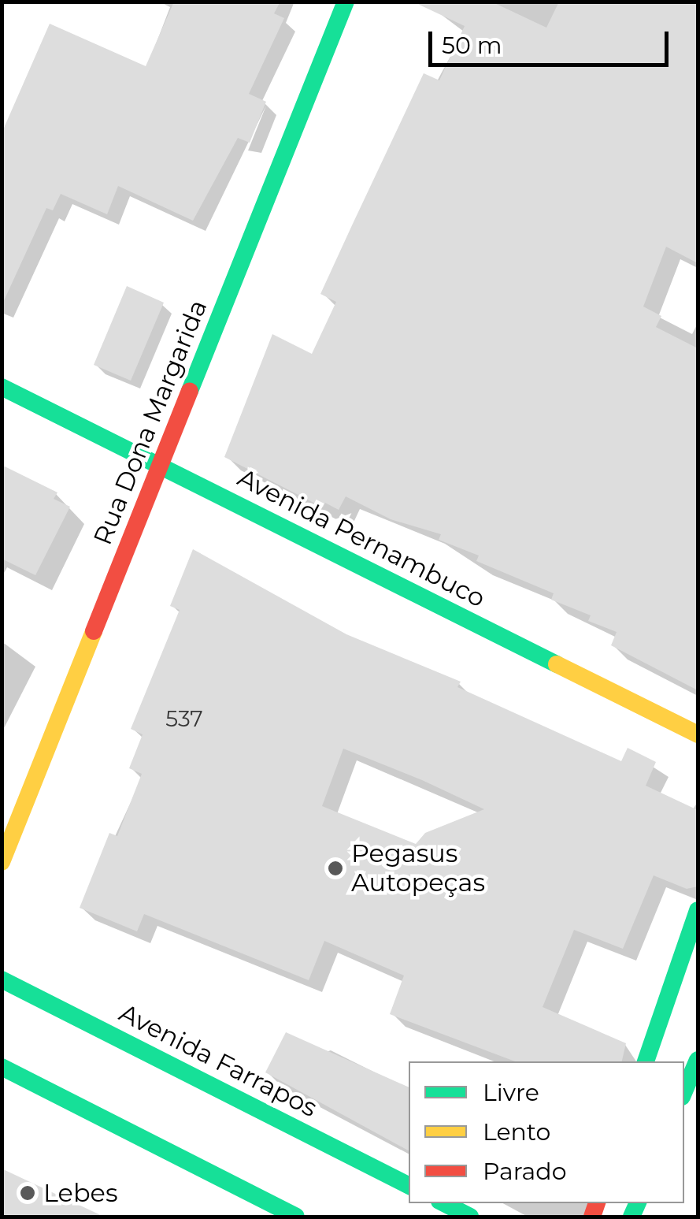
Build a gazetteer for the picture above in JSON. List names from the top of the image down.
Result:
{
  "streets": {
    "main road": ["Rua Dona Margarida", "Avenida Pernambuco", "Avenida Farrapos"]
  },
  "crossings": [
    ["Rua Dona Margarida", "Avenida Pernambuco"]
  ],
  "places": ["Pegasus Autopeças", "Lebes"],
  "house_numbers": ["537"],
  "legend": ["Livre", "Lento", "Parado"],
  "scale_bar": "50 m"
}
